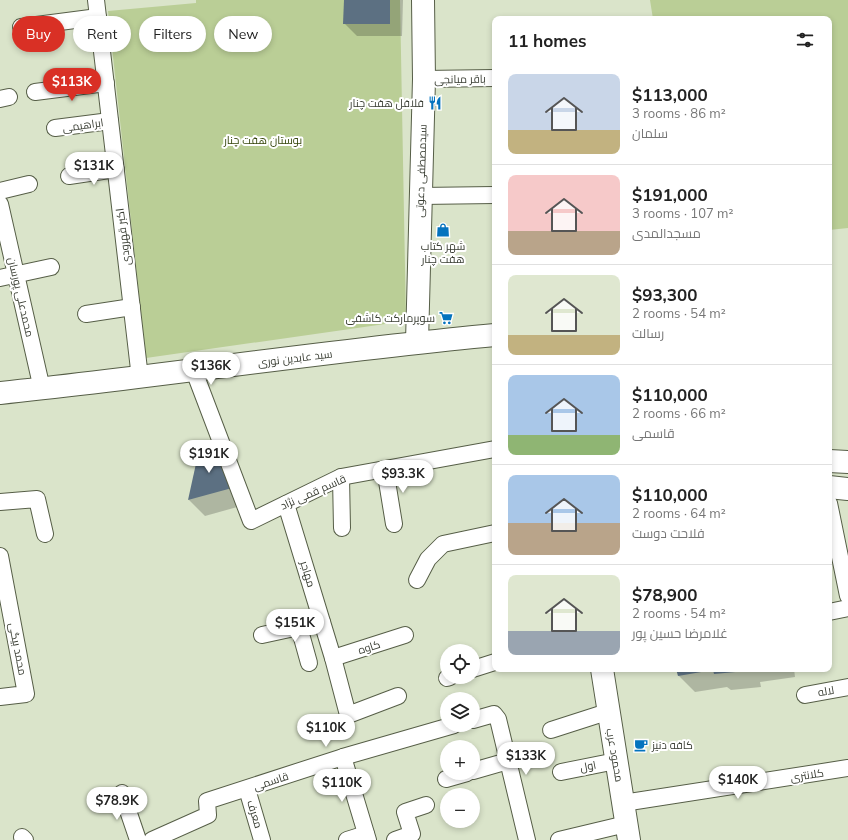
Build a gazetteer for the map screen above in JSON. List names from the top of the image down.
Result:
{
  "streets": {
    "main road": ["سیدمصطفی دعوتی", "سید عابدین نوری", "محمود عرب"],
    "street": [
      "باقر میانجی",
      "ابراهیمی",
      "اکبر قهرودی",
      "محمدعلی پورسان",
      "قاسم قمی نژاد",
      "مهاجر",
      "کاوه",
      "محمد بیگی",
      "لاله",
      "اول",
      "کلانتری",
      "قاسمی",
      "معرف"
    ]
  },
  "crossings": [
    ["باقر میانجی", "سیدمصطفی دعوتی"],
    ["ابراهیمی", "اکبر قهرودی"],
    ["سیدمصطفی دعوتی", "سید عابدین نوری"],
    ["اکبر قهرودی", "سید عابدین نوری"],
    ["محمدعلی پورسان", "سید عابدین نوری"],
    ["سید عابدین نوری", "قاسم قمی نژاد"],
    ["قاسم قمی نژاد", "مهاجر"],
    ["مهاجر", "کاوه"],
    ["محمود عرب", "اول"],
    ["محمود عرب", "کلانتری"],
    ["قاسمی", "معرف"]
  ],
  "parks": ["بوستان هفت چنار"],
  "places": {
    "restaurant": ["فلافل هفت چنار"],
    "shop": ["شهر کتاب هفت چنار"],
    "supermarket": ["سوپرمارکت کاشفی"],
    "cafe": ["کافه دنیز"]
  },
  "page": {
    "chip": [
      "Buy",
      "Rent",
      "Filters",
      "New"
    ],
    "heading": "11 homes",
    "list": [
      {
        "name": "$113,000",
        "note": "3 rooms · 86 m² · سلمان"
      },
      {
        "name": "$191,000",
        "note": "3 rooms · 107 m² · مسجدالمدی"
      },
      {
        "name": "$93,300",
        "note": "2 rooms · 54 m² · رسالت"
      },
      {
        "name": "$110,000",
        "note": "2 rooms · 66 m² · قاسمی"
      },
      {
        "name": "$110,000",
        "note": "2 rooms · 64 m² · فلاحت دوست"
      },
      {
        "name": "$78,900",
        "note": "2 rooms · 54 m² · غلامرضا حسین پور"
      }
    ],
    "price": [
      "$113K",
      "$131K",
      "$136K",
      "$191K",
      "$93.3K",
      "$151K",
      "$110K",
      "$133K",
      "$140K",
      "$110K",
      "$78.9K"
    ],
    "map_buttons": ["+", "−"]
  }
}
